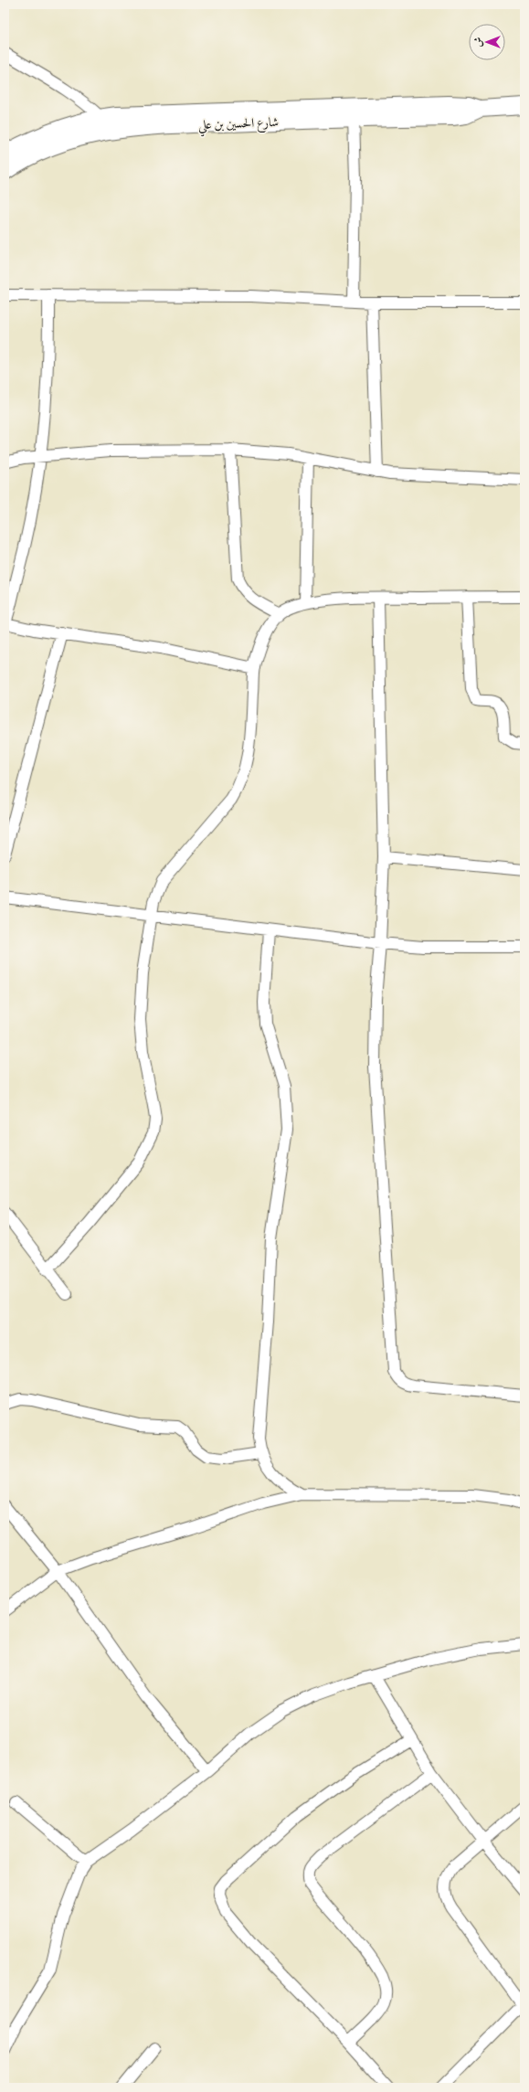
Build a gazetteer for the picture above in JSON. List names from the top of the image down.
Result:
{
  "streets": {
    "street": ["شارع الحسين بن علي"]
  },
  "north": "left"
}
